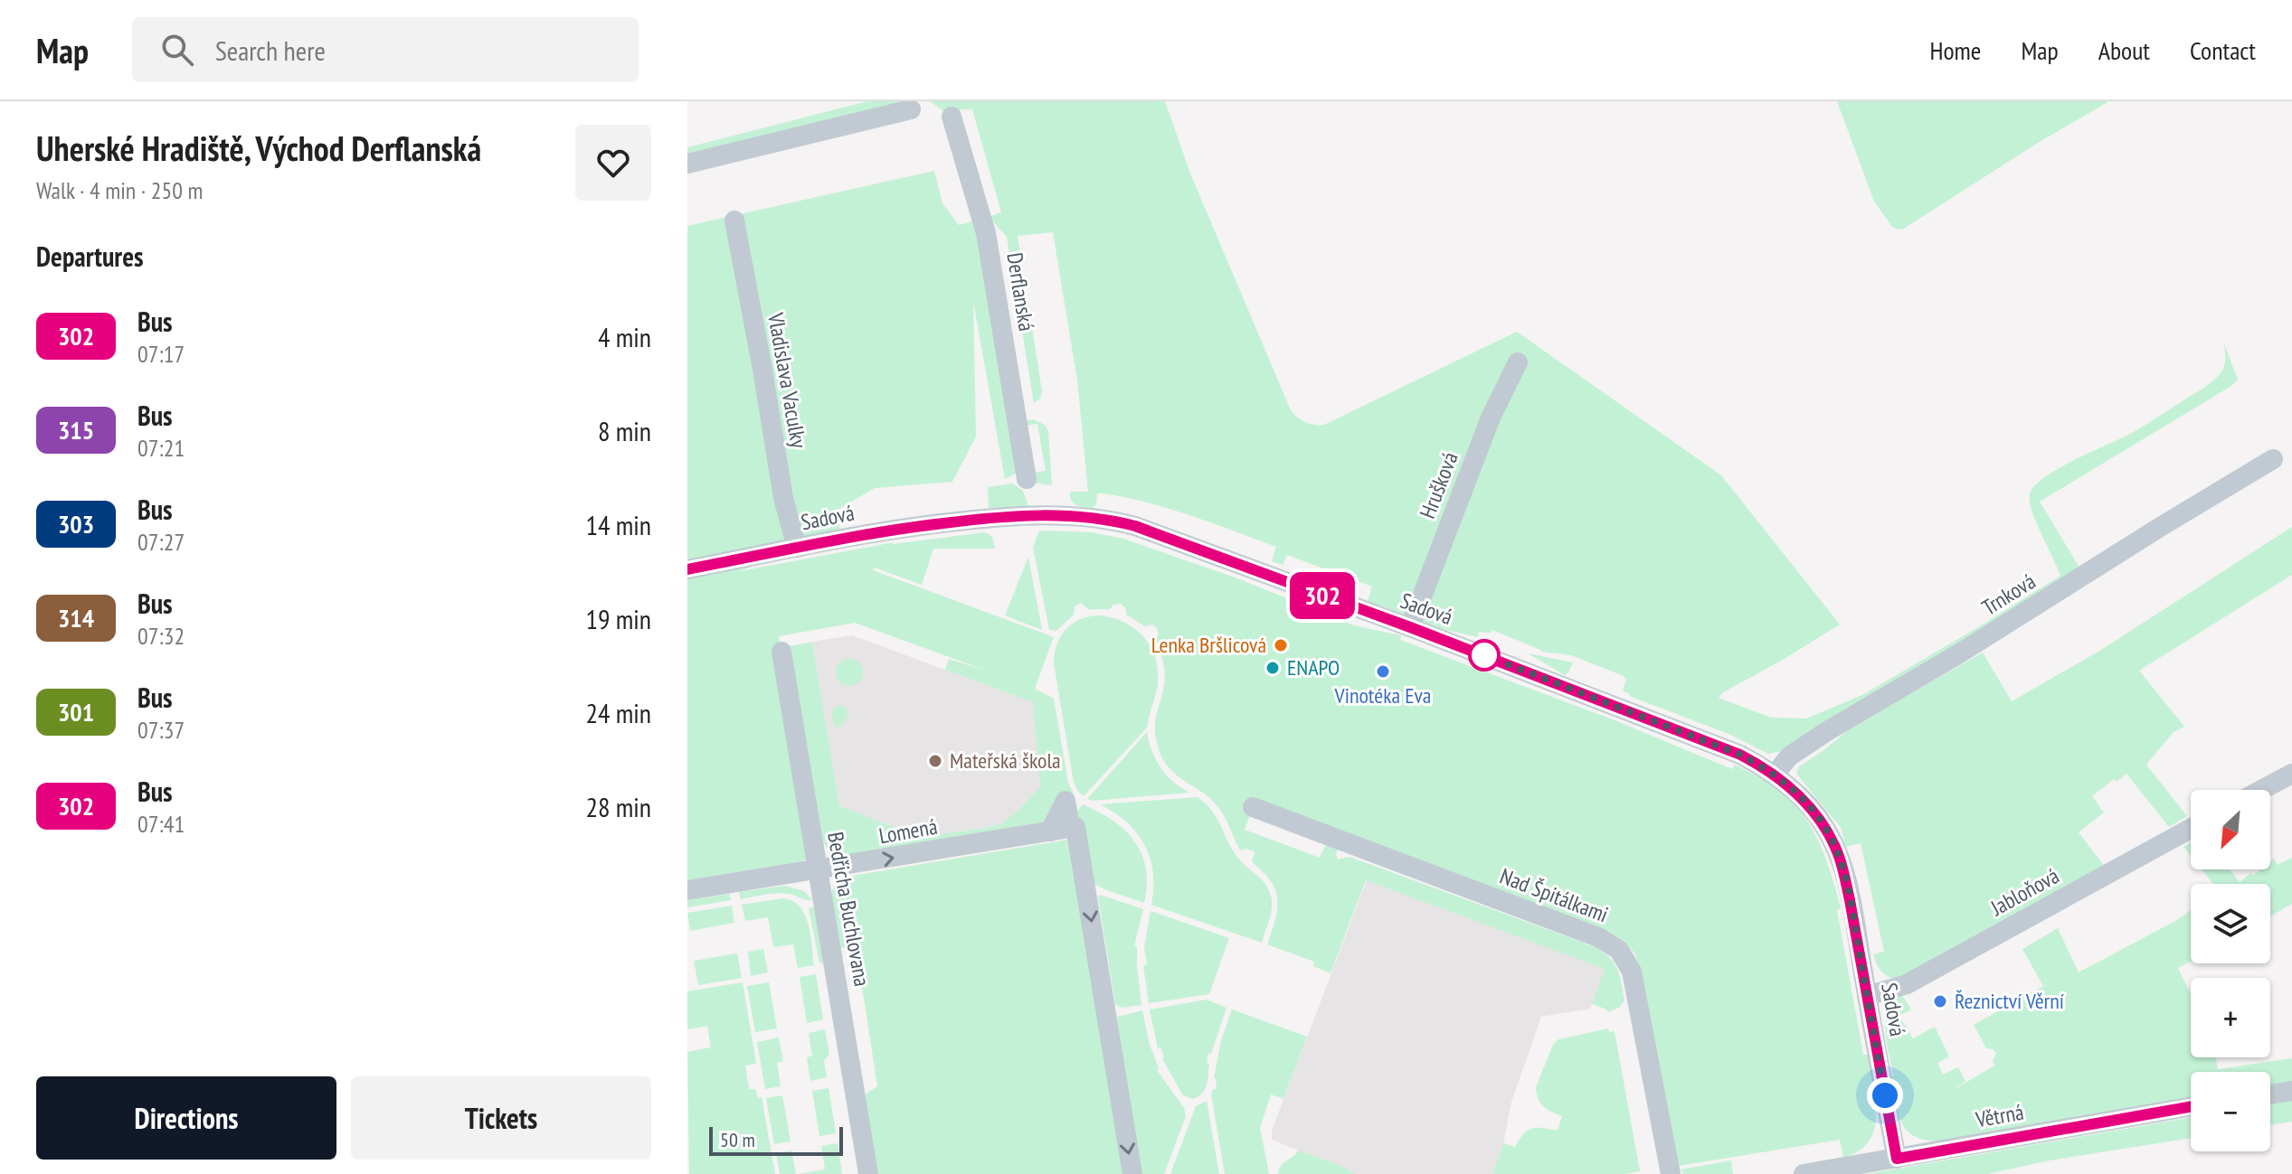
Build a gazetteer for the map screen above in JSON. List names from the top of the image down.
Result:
{
  "streets": {
    "street": [
      "Derflanská",
      "Vladislava Vaculky",
      "Hrušková",
      "Sadová",
      "Trnková",
      "Lomená",
      "Jabloňová",
      "Nad Špitálkami",
      "Bedřicha Buchlovana",
      "Větrná"
    ]
  },
  "crossings": [
    ["Vladislava Vaculky", "Sadová"],
    ["Hrušková", "Sadová"],
    ["Sadová", "Trnková"],
    ["Sadová", "Jabloňová"],
    ["Sadová", "Větrná"],
    ["Lomená", "Bedřicha Buchlovana"]
  ],
  "places": [
    "Lenka Bršlicová",
    "ENAPO",
    "Vinotéka Eva",
    "Mateřská škola",
    "Řeznictví Věrní"
  ],
  "lines": ["bus line 302"],
  "scale_bar": "50 m",
  "north": "bottom left",
  "page": {
    "header": "Map",
    "search": "Search here",
    "nav": [
      "Home",
      "Map",
      "About",
      "Contact"
    ],
    "heading": [
      ["Uherské Hradiště, Východ Derflanská", "Walk · 4 min · 250 m"],
      "Departures"
    ],
    "on_map": "302",
    "list": [
      {
        "mark": "302",
        "name": "Bus",
        "note": "07:17",
        "value": "4 min"
      },
      {
        "mark": "315",
        "name": "Bus",
        "note": "07:21",
        "value": "8 min"
      },
      {
        "mark": "303",
        "name": "Bus",
        "note": "07:27",
        "value": "14 min"
      },
      {
        "mark": "314",
        "name": "Bus",
        "note": "07:32",
        "value": "19 min"
      },
      {
        "mark": "301",
        "name": "Bus",
        "note": "07:37",
        "value": "24 min"
      },
      {
        "mark": "302",
        "name": "Bus",
        "note": "07:41",
        "value": "28 min"
      }
    ],
    "map_buttons": ["+", "−"],
    "buttons": ["Directions", "Tickets"],
    "scale": "50 m"
  }
}
